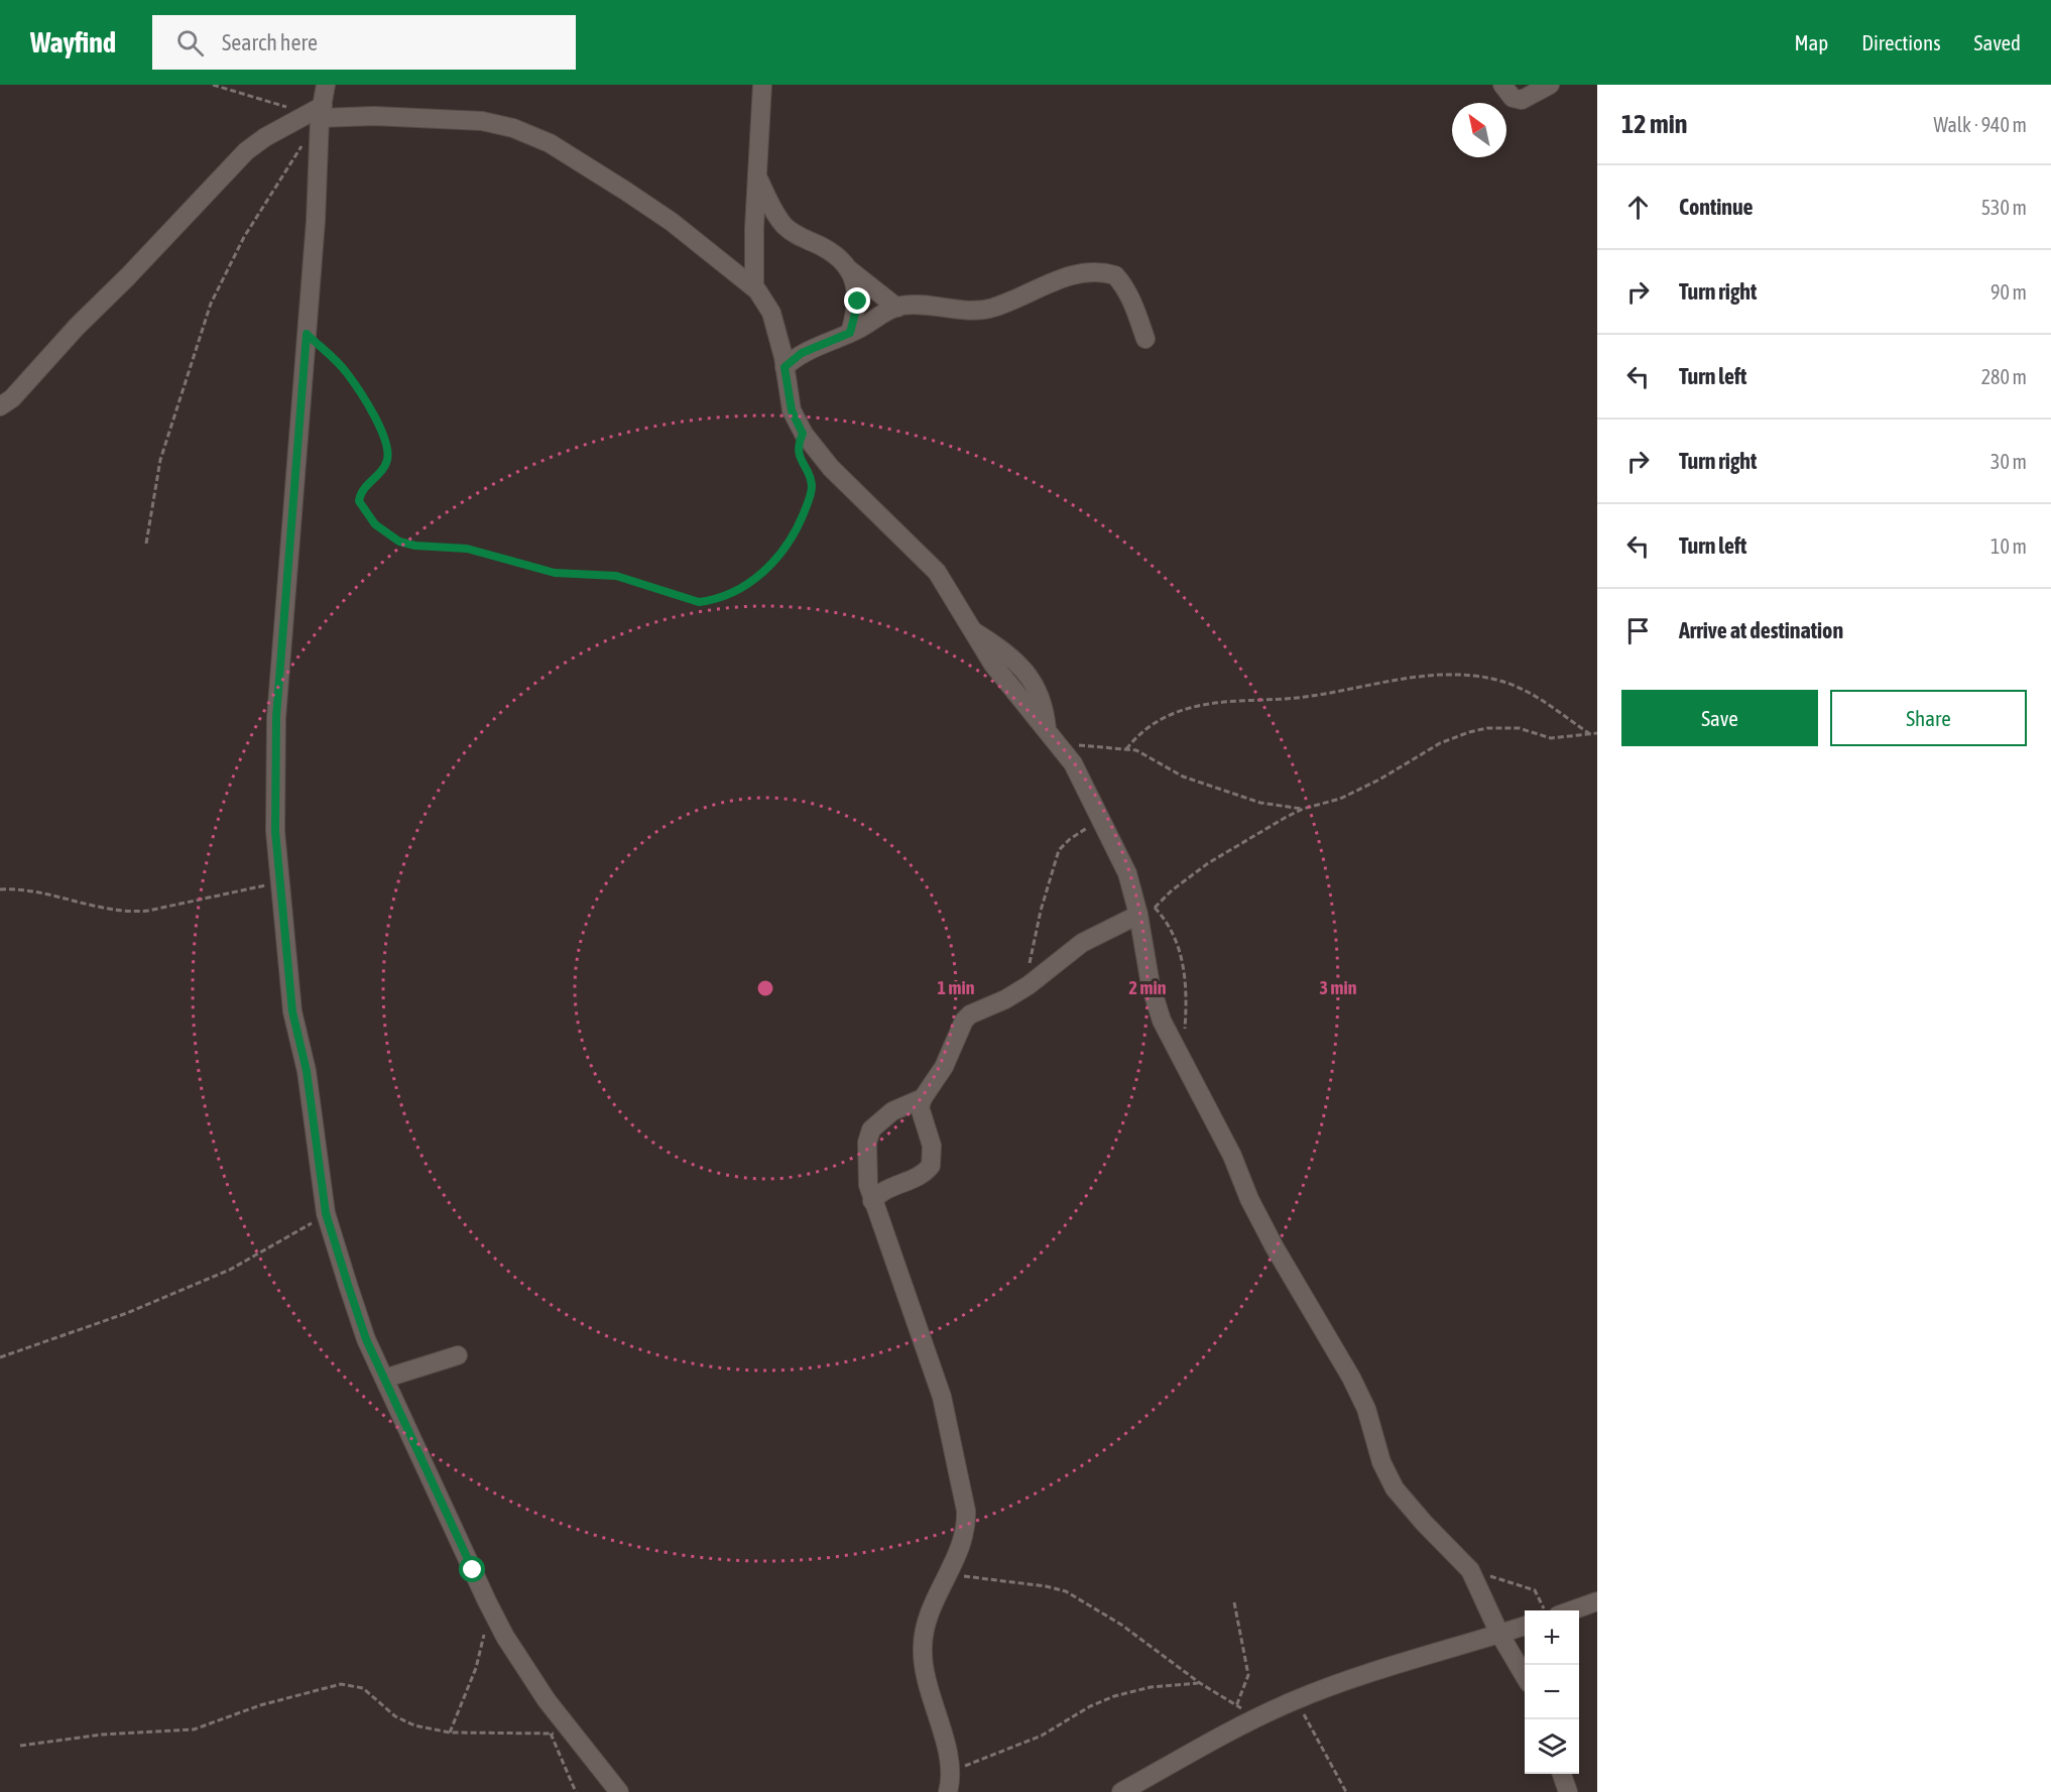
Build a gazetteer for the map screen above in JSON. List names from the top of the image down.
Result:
{
  "north": "top left",
  "page": {
    "header": "Wayfind",
    "search": "Search here",
    "nav": ["Map", "Directions", "Saved"],
    "heading": ["12 min", "Walk · 940 m"],
    "list": [
      ["Continue", "530 m"],
      ["Turn right", "90 m"],
      ["Turn left", "280 m"],
      ["Turn right", "30 m"],
      ["Turn left", "10 m"],
      "Arrive at destination"
    ],
    "buttons": ["Save", "Share"],
    "map_buttons": ["+", "−"]
  },
  "rings": ["1 min", "2 min", "3 min"]
}
